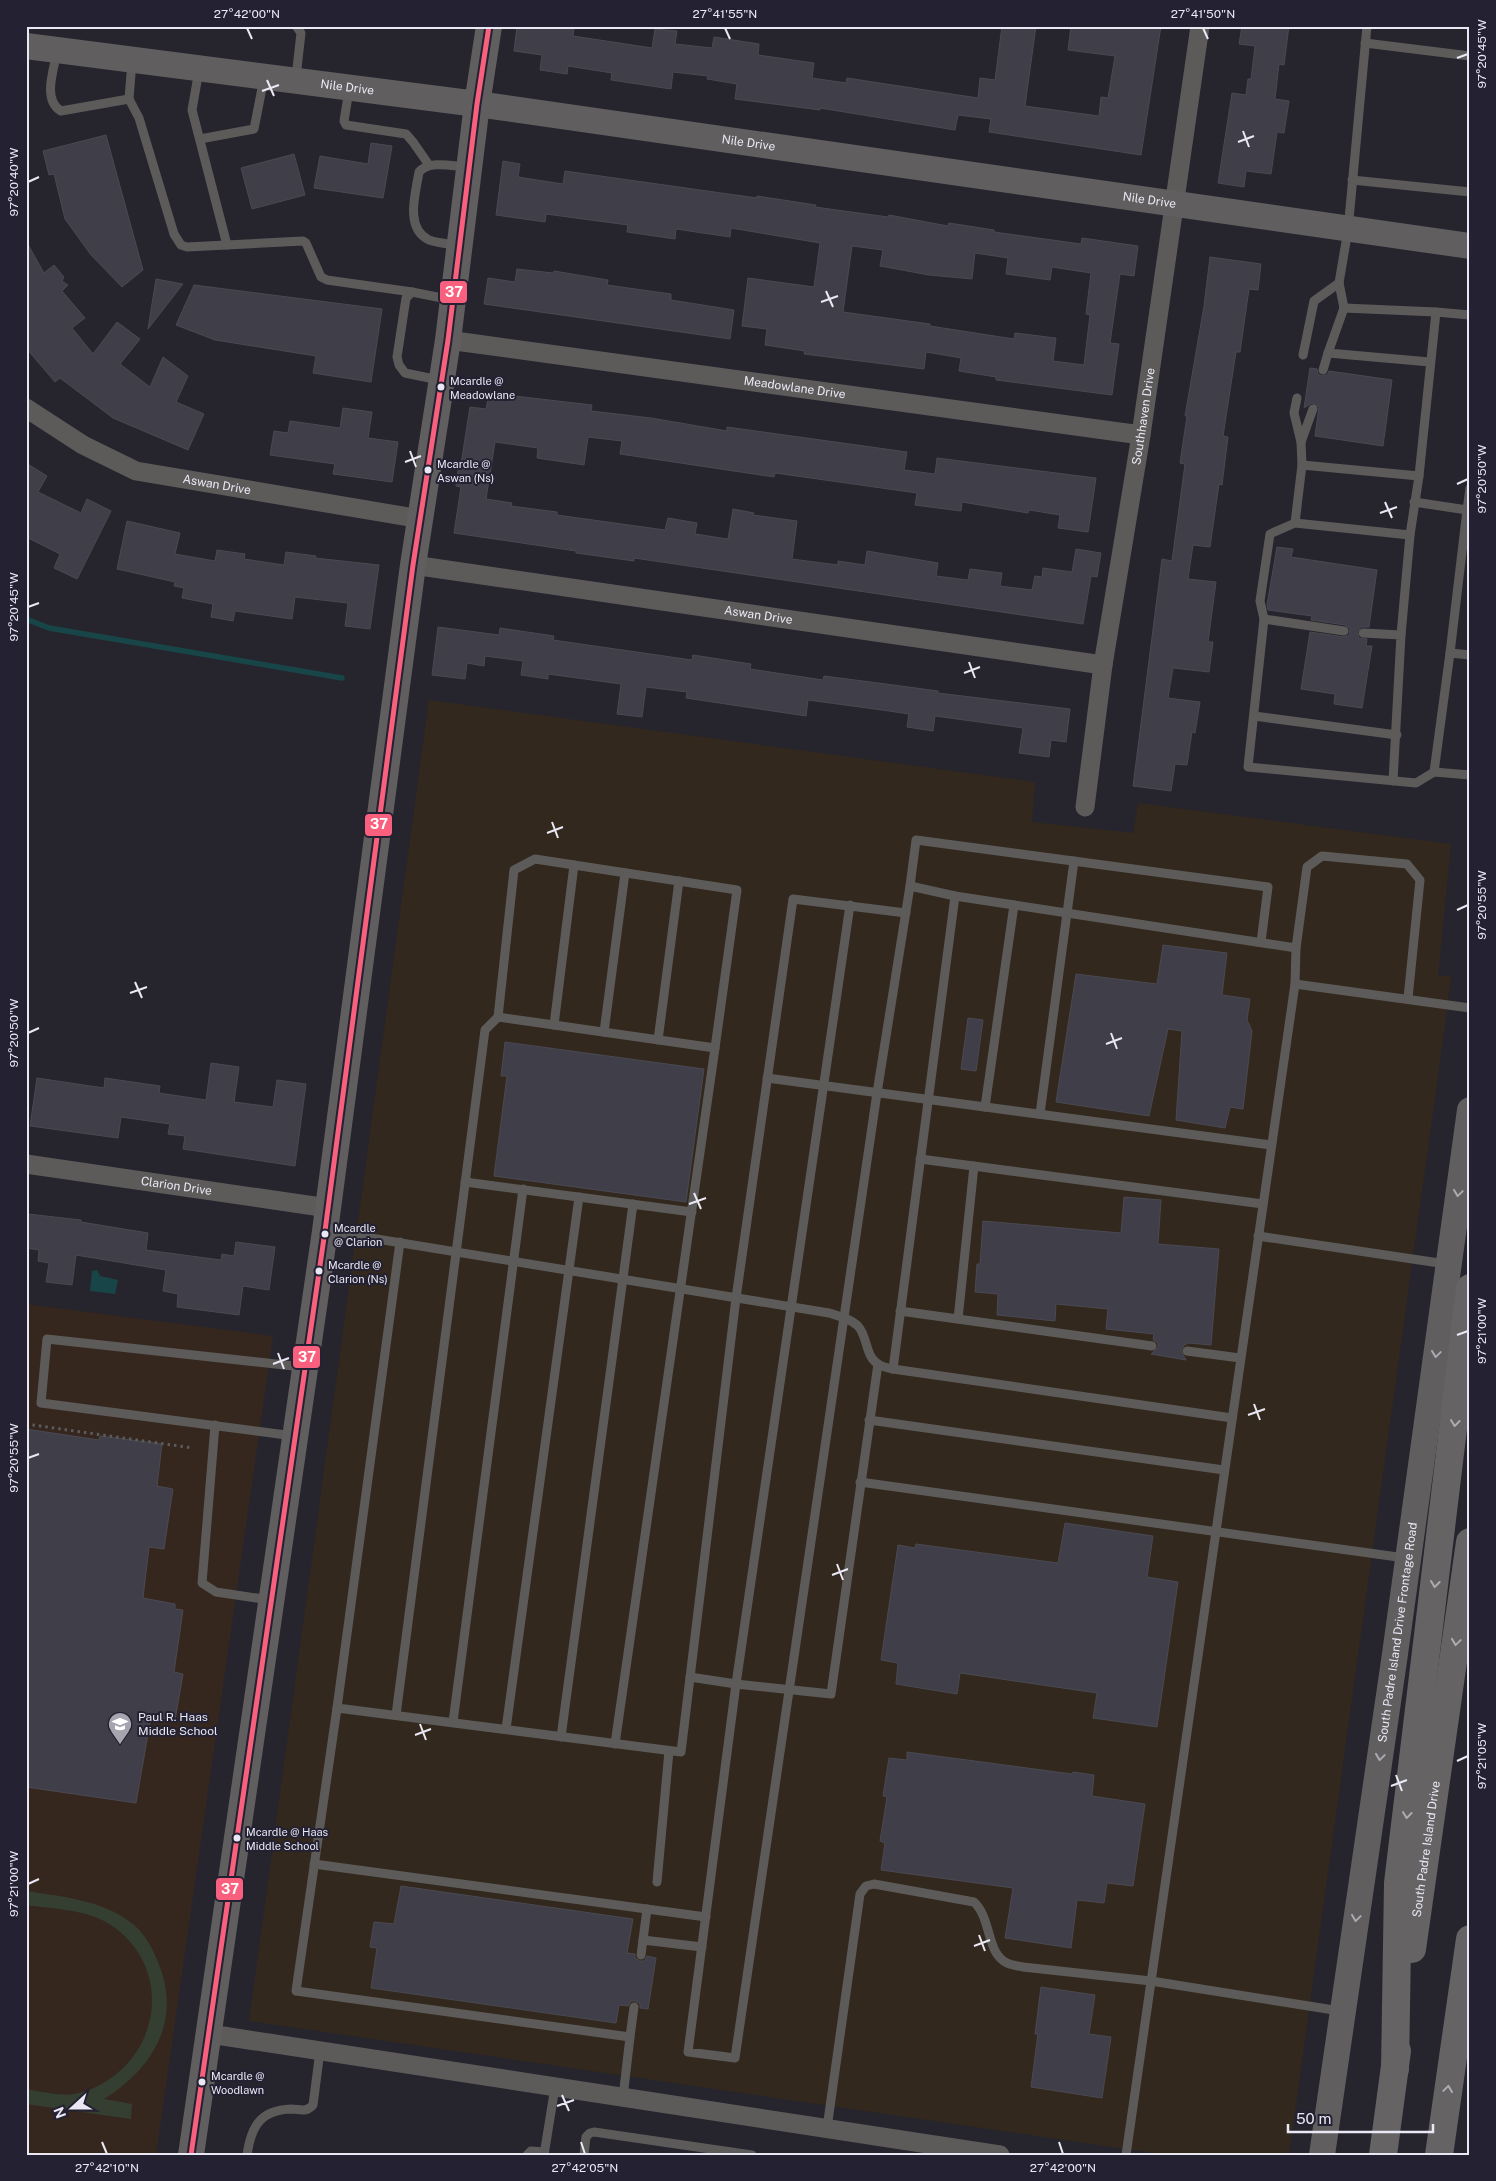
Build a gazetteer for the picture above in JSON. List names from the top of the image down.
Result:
{
  "streets": {
    "highway": ["South Padre Island Drive"],
    "main road": ["Nile Drive", "South Padre Island Drive Frontage Road"],
    "street": [
      "Meadowlane Drive",
      "Southhaven Drive",
      "Aswan Drive",
      "Clarion Drive"
    ]
  },
  "crossings": [
    ["Nile Drive", "Southhaven Drive"],
    ["Meadowlane Drive", "Southhaven Drive"],
    ["Southhaven Drive", "Aswan Drive"]
  ],
  "one_way": ["South Padre Island Drive Frontage Road"],
  "places": {
    "other": [
      "Mcardle @ Meadowlane",
      "Mcardle @ Aswan (Ns)",
      "Mcardle @ Clarion",
      "Mcardle @ Clarion (Ns)",
      "Mcardle @ Haas Middle School",
      "Mcardle @ Woodlawn"
    ],
    "school or university": ["Paul R. Haas Middle School"]
  },
  "lines": ["transit line 37"],
  "scale_bar": "50 m",
  "north": "left",
  "coordinates": [
    "27°42'00\"N",
    "27°41'55\"N",
    "27°41'50\"N",
    "97°20'45\"W",
    "97°20'40\"W",
    "97°20'50\"W",
    "97°20'55\"W",
    "97°21'00\"W",
    "97°21'05\"W",
    "27°42'10\"N",
    "27°42'05\"N"
  ]
}
